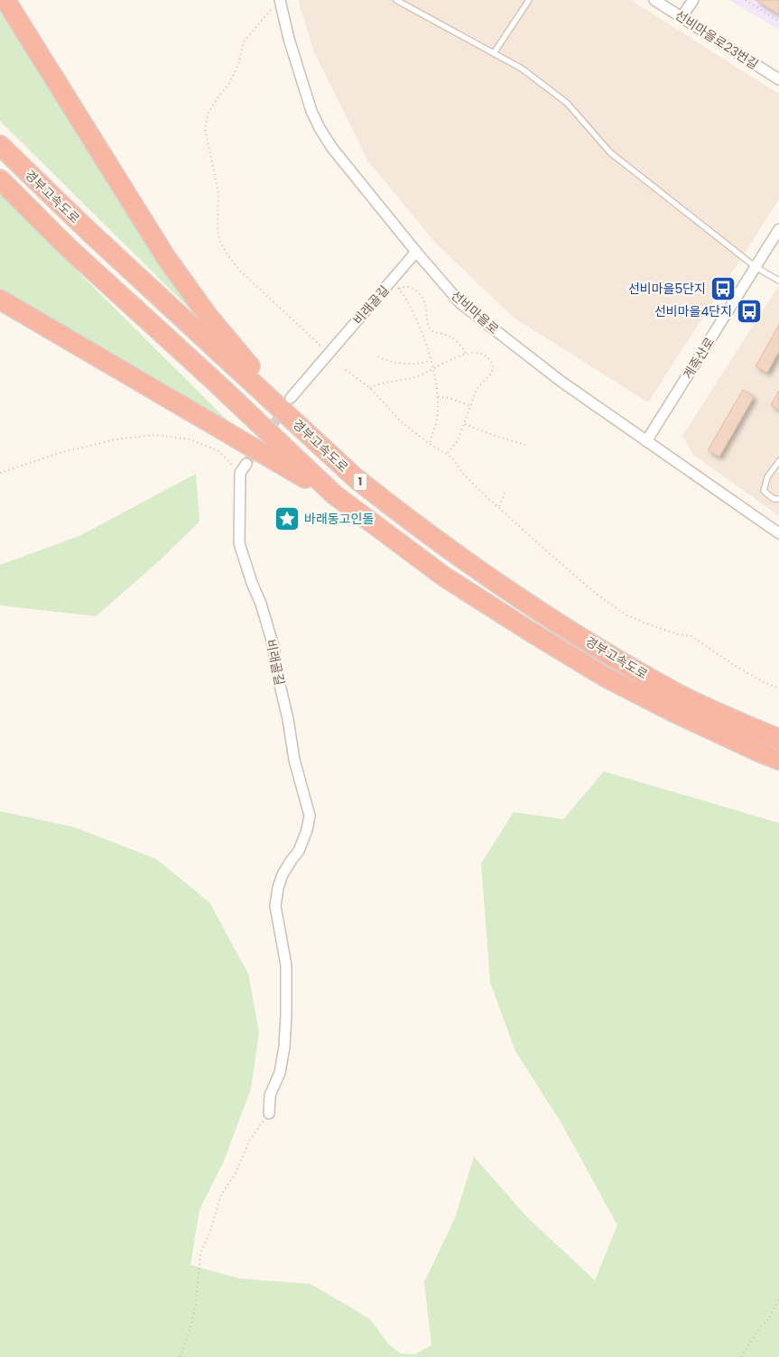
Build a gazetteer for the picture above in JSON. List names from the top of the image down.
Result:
{
  "streets": {
    "highway": ["경부고속도로", "1"],
    "street": [
      "선비마을로23번길",
      "비래골길",
      "선비마을로",
      "계족산로"
    ]
  },
  "crossings": [
    ["비래골길", "선비마을로"],
    ["선비마을로", "계족산로"]
  ],
  "places": {
    "bus stop": ["선비마을5단지", "선비마을4단지"],
    "place": ["바래동고인돌"]
  }
}
